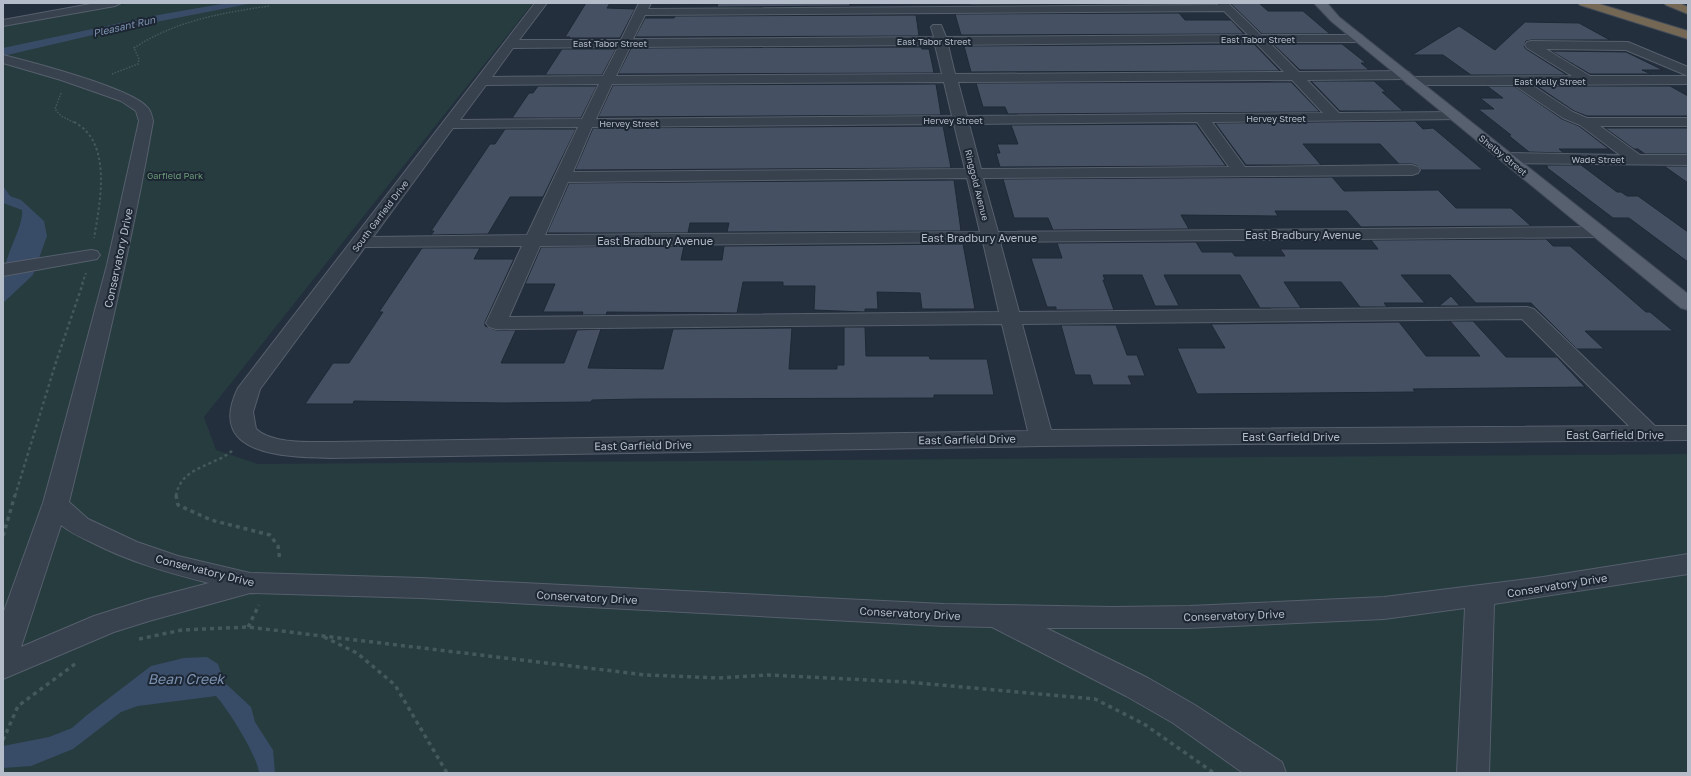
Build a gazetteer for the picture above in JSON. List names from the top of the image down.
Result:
{
  "streets": {
    "main road": ["Shelby Street"],
    "street": [
      "East Tabor Street",
      "East Kelly Street",
      "Hervey Street",
      "Wade Street",
      "Ringgold Avenue",
      "South Garfield Drive",
      "East Bradbury Avenue",
      "Conservatory Drive",
      "East Garfield Drive"
    ]
  },
  "crossings": [
    ["East Tabor Street", "Shelby Street"],
    ["East Tabor Street", "Ringgold Avenue"],
    ["East Tabor Street", "South Garfield Drive"],
    ["East Kelly Street", "Shelby Street"],
    ["East Kelly Street", "Ringgold Avenue"],
    ["East Kelly Street", "South Garfield Drive"],
    ["Hervey Street", "Shelby Street"],
    ["Hervey Street", "Ringgold Avenue"],
    ["Hervey Street", "South Garfield Drive"],
    ["Shelby Street", "Wade Street"],
    ["Shelby Street", "East Bradbury Avenue"],
    ["Ringgold Avenue", "East Bradbury Avenue"],
    ["Ringgold Avenue", "East Garfield Drive"],
    ["South Garfield Drive", "East Bradbury Avenue"],
    ["South Garfield Drive", "East Garfield Drive"]
  ],
  "water": ["Pleasant Run", "Bean Creek"],
  "parks": ["Garfield Park"]
}
